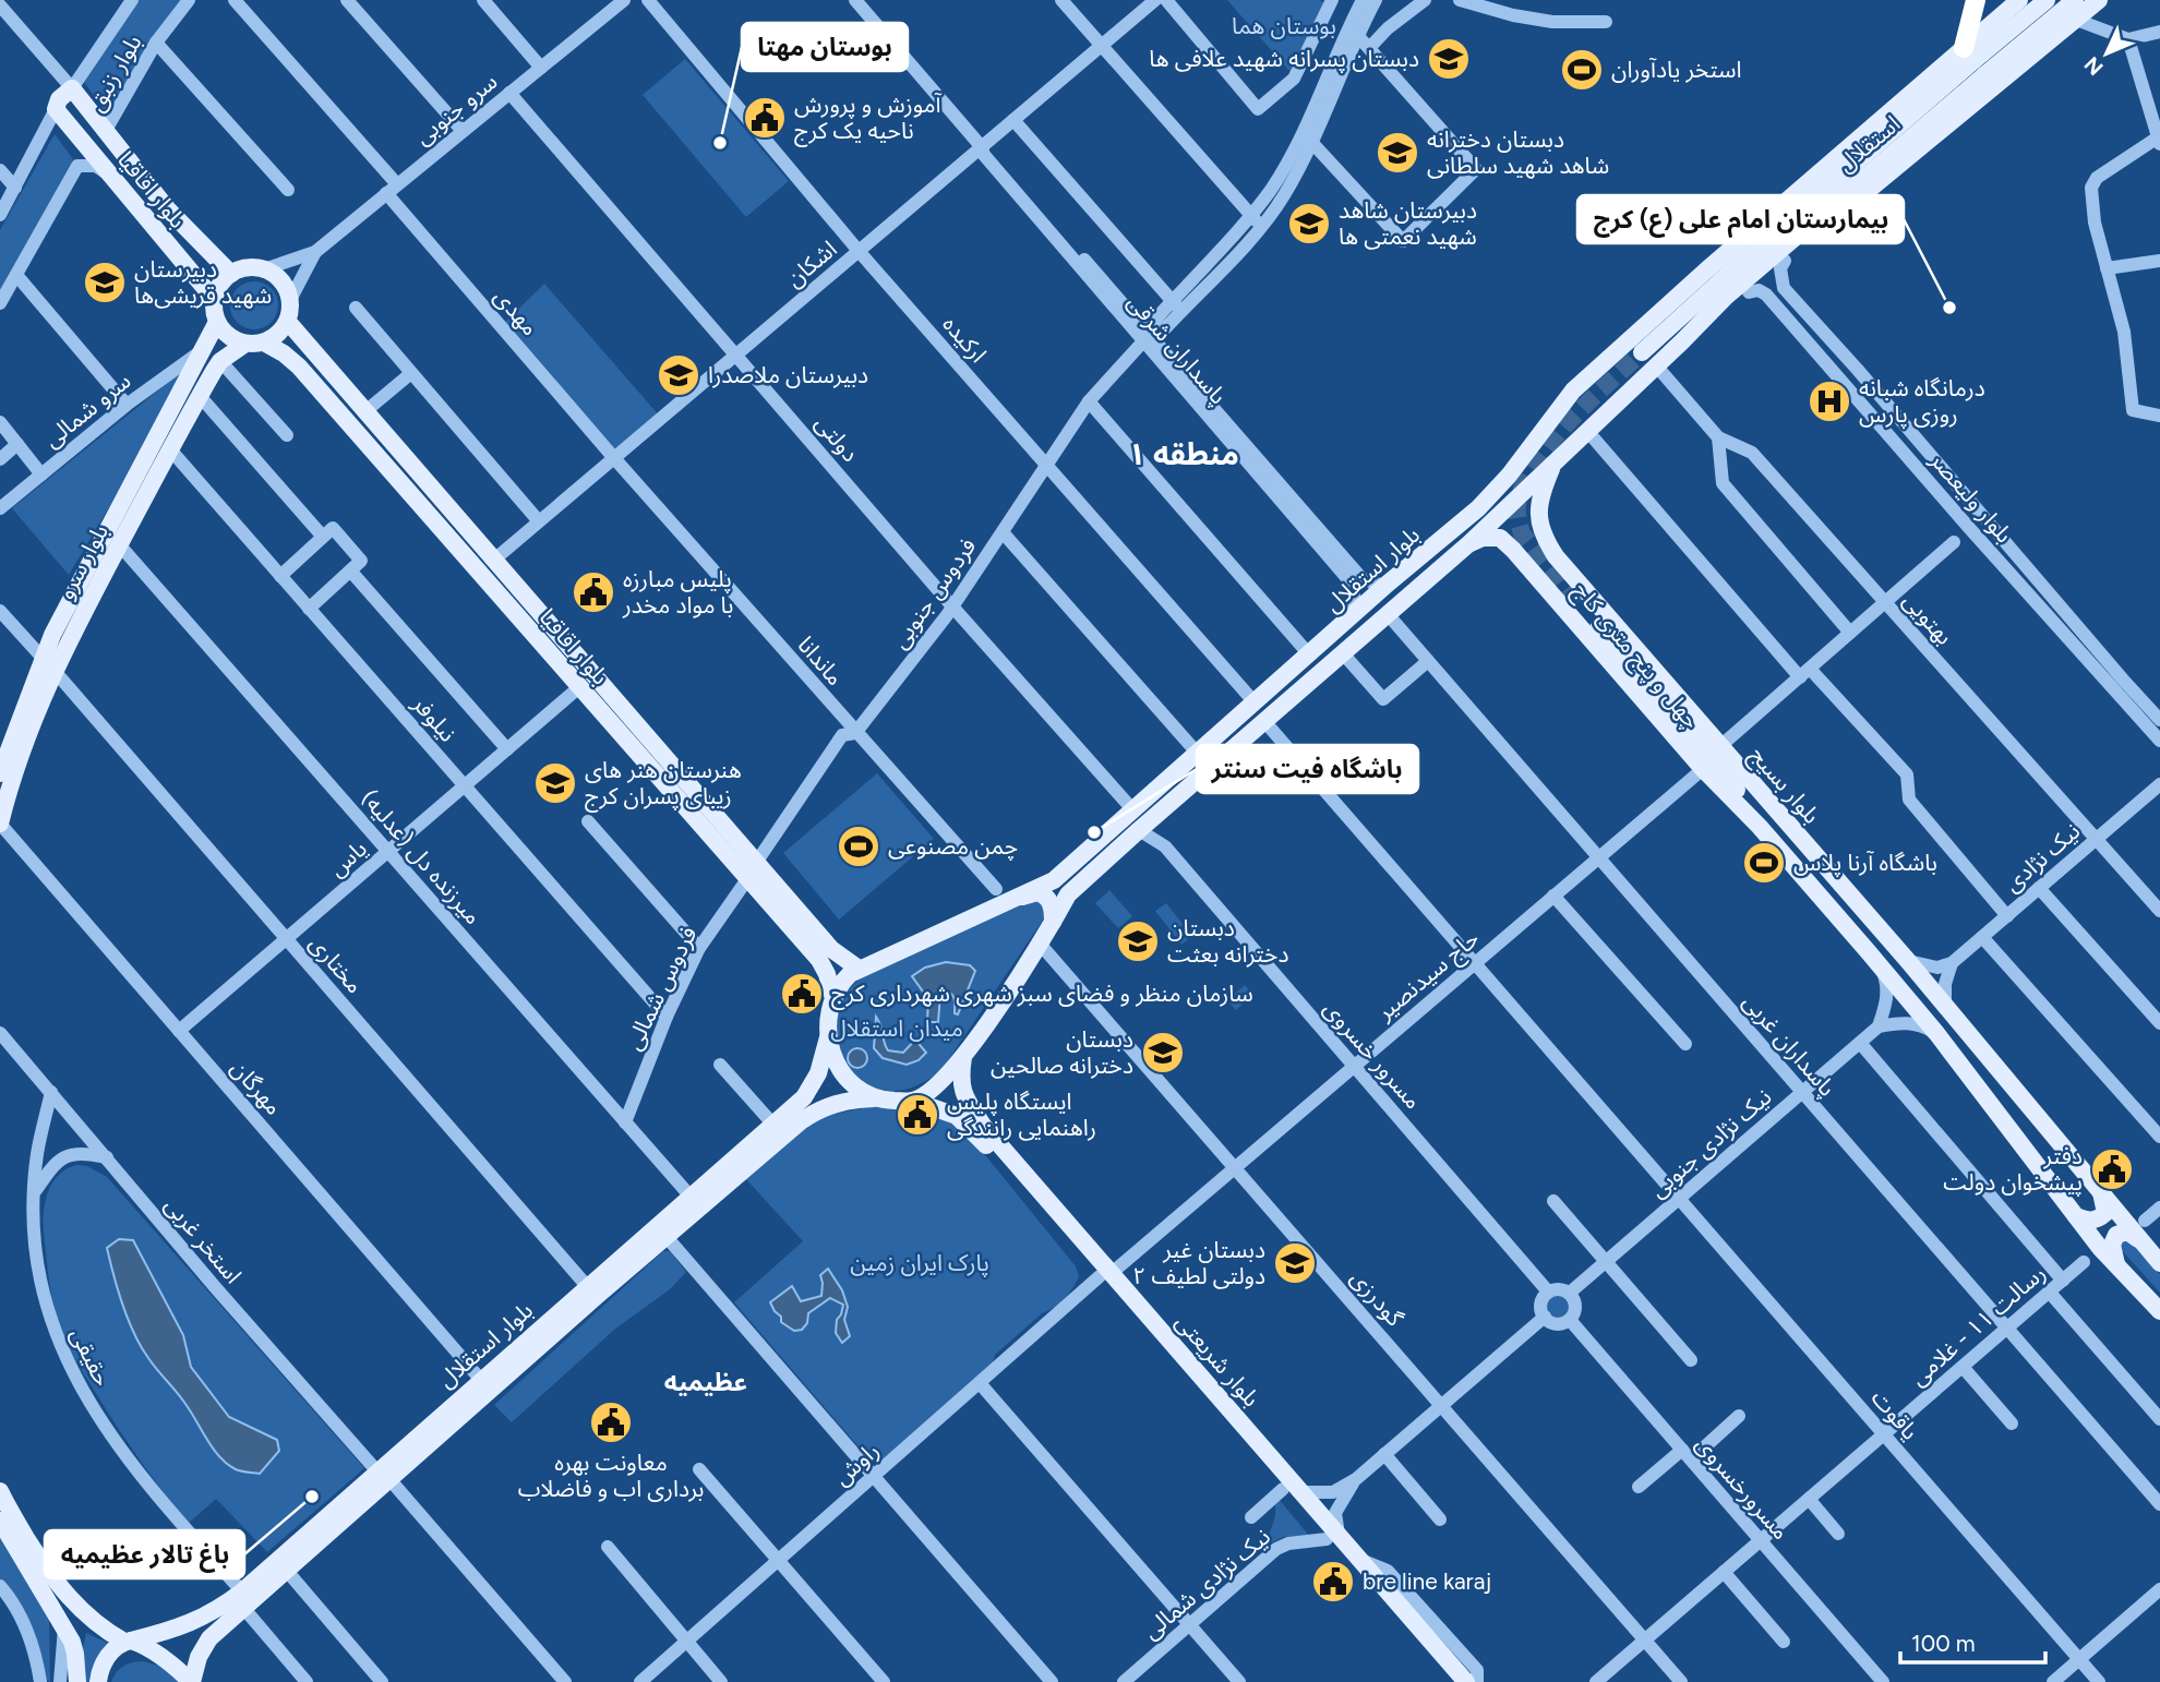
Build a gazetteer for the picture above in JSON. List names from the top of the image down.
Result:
{
  "streets": {
    "main road": [
      "استقلال",
      "بلوار اقاقیا",
      "بلوار سرو",
      "بلوار استقلال",
      "چهل و پنج متری کاج",
      "بلوار بسیج",
      "بلوار شریعتی"
    ],
    "street": [
      "بلوار زنبق",
      "سرو جنوبی",
      "اشکان",
      "مهدی",
      "ارکیده",
      "پاسداران شرقی",
      "سرو شمالی",
      "دولتی",
      "بلوار ولیعصر",
      "فردوس جنوبی",
      "بهتویی",
      "ماندانا",
      "نیلوفر",
      "میرزنده دل (عدلیه)",
      "نیک نژادی",
      "یاس",
      "مختاری",
      "حاج سیدنصیر",
      "فردوس شمالی",
      "پاسداران غربی",
      "مسرور خسروی",
      "مهرگان",
      "نیک نژادی جنوبی",
      "استخر غربی",
      "گودرزی",
      "رسالت ۱۱ - غلامی",
      "حقیقی",
      "یاقوت",
      "راوش",
      "مسرورخسروی",
      "نیک نژادی شمالی"
    ]
  },
  "crossings": [
    ["بلوار زنبق", "بلوار اقاقیا"],
    ["سرو جنوبی", "بلوار اقاقیا"],
    ["سرو جنوبی", "مهدی"],
    ["سرو جنوبی", "دولتی"],
    ["سرو جنوبی", "بلوار سرو"],
    ["استقلال", "بلوار استقلال"],
    ["بلوار اقاقیا", "اشکان"],
    ["بلوار اقاقیا", "بلوار سرو"],
    ["بلوار اقاقیا", "فردوس جنوبی"],
    ["بلوار اقاقیا", "یاس"],
    ["بلوار اقاقیا", "فردوس شمالی"],
    ["اشکان", "مهدی"],
    ["اشکان", "ارکیده"],
    ["اشکان", "پاسداران شرقی"],
    ["اشکان", "دولتی"],
    ["اشکان", "ماندانا"],
    ["مهدی", "ماندانا"],
    ["ارکیده", "بلوار استقلال"],
    ["ارکیده", "فردوس جنوبی"],
    ["پاسداران شرقی", "فردوس جنوبی"],
    ["سرو شمالی", "بلوار سرو"],
    ["دولتی", "بلوار استقلال"],
    ["دولتی", "فردوس جنوبی"],
    ["بلوار سرو", "نیلوفر"],
    ["بلوار سرو", "میرزنده دل (عدلیه)"],
    ["بلوار سرو", "مختاری"],
    ["بلوار سرو", "مهرگان"],
    ["بلوار استقلال", "بهتویی"],
    ["بلوار استقلال", "چهل و پنج متری کاج"],
    ["بلوار استقلال", "بلوار بسیج"],
    ["بلوار استقلال", "میرزنده دل (عدلیه)"],
    ["بلوار استقلال", "مختاری"],
    ["بلوار استقلال", "پاسداران غربی"],
    ["بلوار استقلال", "مهرگان"],
    ["بلوار استقلال", "استخر غربی"],
    ["بلوار استقلال", "حقیقی"],
    ["بلوار استقلال", "یاقوت"],
    ["فردوس جنوبی", "ماندانا"],
    ["فردوس جنوبی", "فردوس شمالی"],
    ["بهتویی", "نیک نژادی"],
    ["چهل و پنج متری کاج", "بلوار بسیج"],
    ["چهل و پنج متری کاج", "حاج سیدنصیر"],
    ["نیلوفر", "یاس"],
    ["نیلوفر", "فردوس شمالی"],
    ["میرزنده دل (عدلیه)", "یاس"],
    ["میرزنده دل (عدلیه)", "فردوس شمالی"],
    ["یاس", "مختاری"],
    ["یاس", "مهرگان"],
    ["حاج سیدنصیر", "پاسداران غربی"],
    ["حاج سیدنصیر", "مسرور خسروی"],
    ["حاج سیدنصیر", "گودرزی"],
    ["حاج سیدنصیر", "بلوار شریعتی"],
    ["حاج سیدنصیر", "یاقوت"],
    ["حاج سیدنصیر", "راوش"],
    ["پاسداران غربی", "نیک نژادی جنوبی"],
    ["پاسداران غربی", "رسالت ۱۱ - غلامی"],
    ["مسرور خسروی", "نیک نژادی جنوبی"],
    ["مسرور خسروی", "مسرورخسروی"],
    ["نیک نژادی جنوبی", "یاقوت"],
    ["نیک نژادی جنوبی", "مسرورخسروی"],
    ["استخر غربی", "حقیقی"],
    ["گودرزی", "رسالت ۱۱ - غلامی"],
    ["رسالت ۱۱ - غلامی", "یاقوت"],
    ["رسالت ۱۱ - غلامی", "مسرورخسروی"],
    ["بلوار شریعتی", "راوش"],
    ["بلوار شریعتی", "نیک نژادی شمالی"]
  ],
  "districts": ["منطقه ۱", "عظیمیه"],
  "parks": ["بوستان هما", "میدان استقلال", "پارک ایران زمین"],
  "places": {
    "school or university": [
      "دبستان پسرانه شهید علافی ها",
      "دبستان دخترانه شاهد شهید سلطانی",
      "دبیرستان شاهد شهید نعمتی ها",
      "دبیرستان شهید قریشی‌ها",
      "دبیرستان ملاصدرا",
      "هنرستان هنر های زیبای پسران کرج",
      "دبستان دخترانه بعثت",
      "دبستان دخترانه صالحین",
      "دبستان غیر دولتی لطیف ۲"
    ],
    "sports": ["استخر یادآوران", "چمن مصنوعی", "باشگاه آرنا پلاس"],
    "public building": [
      "آموزش و پرورش ناحیه یک کرج",
      "پلیس مبارزه با مواد مخدر",
      "سازمان منظر و فضای سبز شهری شهرداری کرج",
      "ایستگاه پلیس راهنمایی رانندگی",
      "دفتر پیشخوان دولت",
      "معاونت بهره برداری اب و فاضلاب",
      "bre line karaj"
    ],
    "other": [
      "بوستان مهتا",
      "بیمارستان امام علی (ع) کرج",
      "باشگاه فیت سنتر",
      "باغ تالار عظیمیه"
    ],
    "hospital": ["درمانگاه شبانه روزی پارس"]
  },
  "scale_bar": "100 m",
  "north": "bottom left"
}
